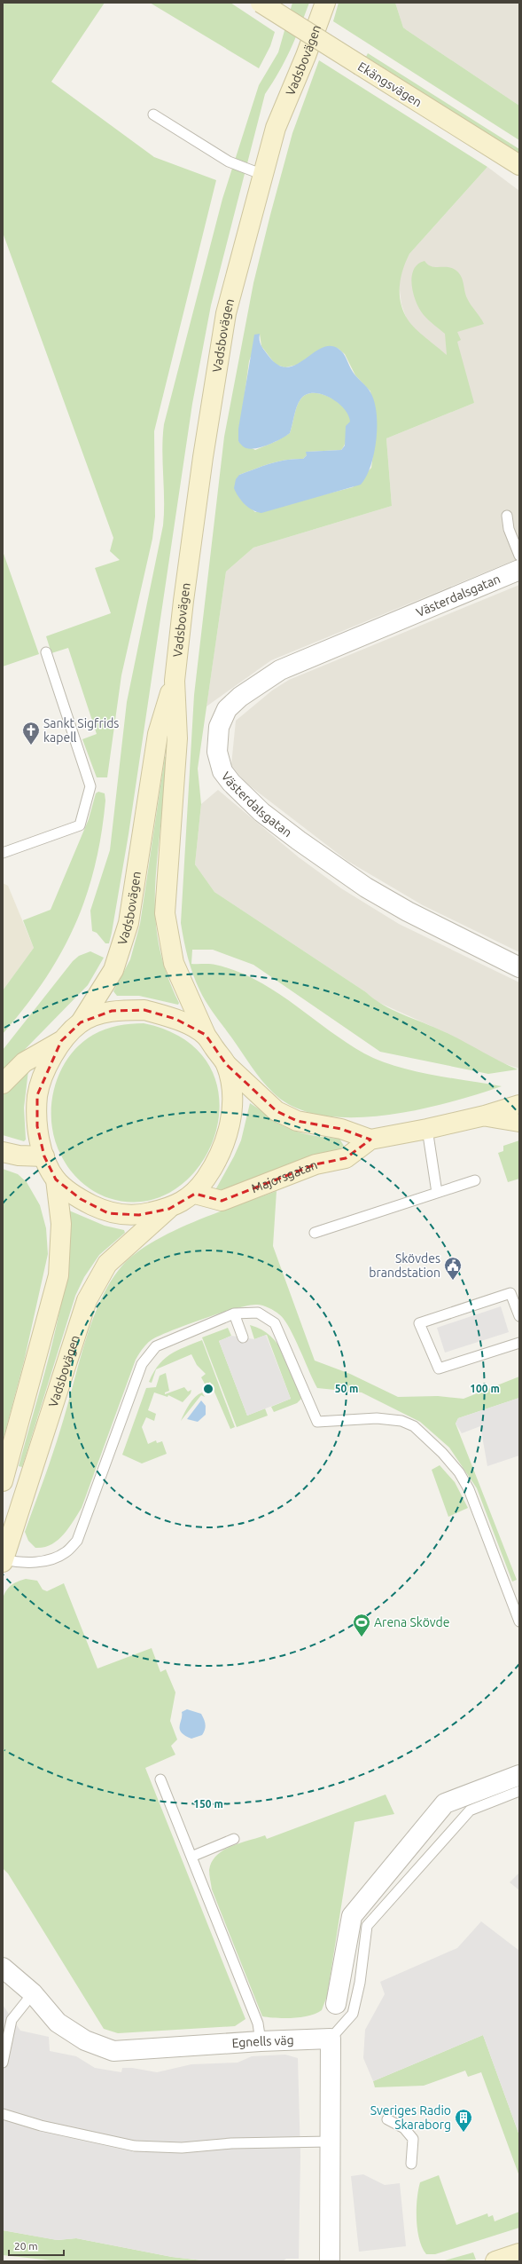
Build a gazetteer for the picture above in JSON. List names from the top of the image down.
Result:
{
  "streets": {
    "main road": ["Vadsbovägen", "Ekängsvägen", "Majorsgatan"],
    "street": ["Västerdalsgatan", "Egnells väg"]
  },
  "places": {
    "church": ["Sankt Sigfrids kapell"],
    "public building": ["Skövdes brandstation"],
    "sports": ["Arena Skövde"],
    "building": ["Sveriges Radio Skaraborg"]
  },
  "scale_bar": "20 m",
  "rings": ["50 m", "100 m", "150 m"]
}
